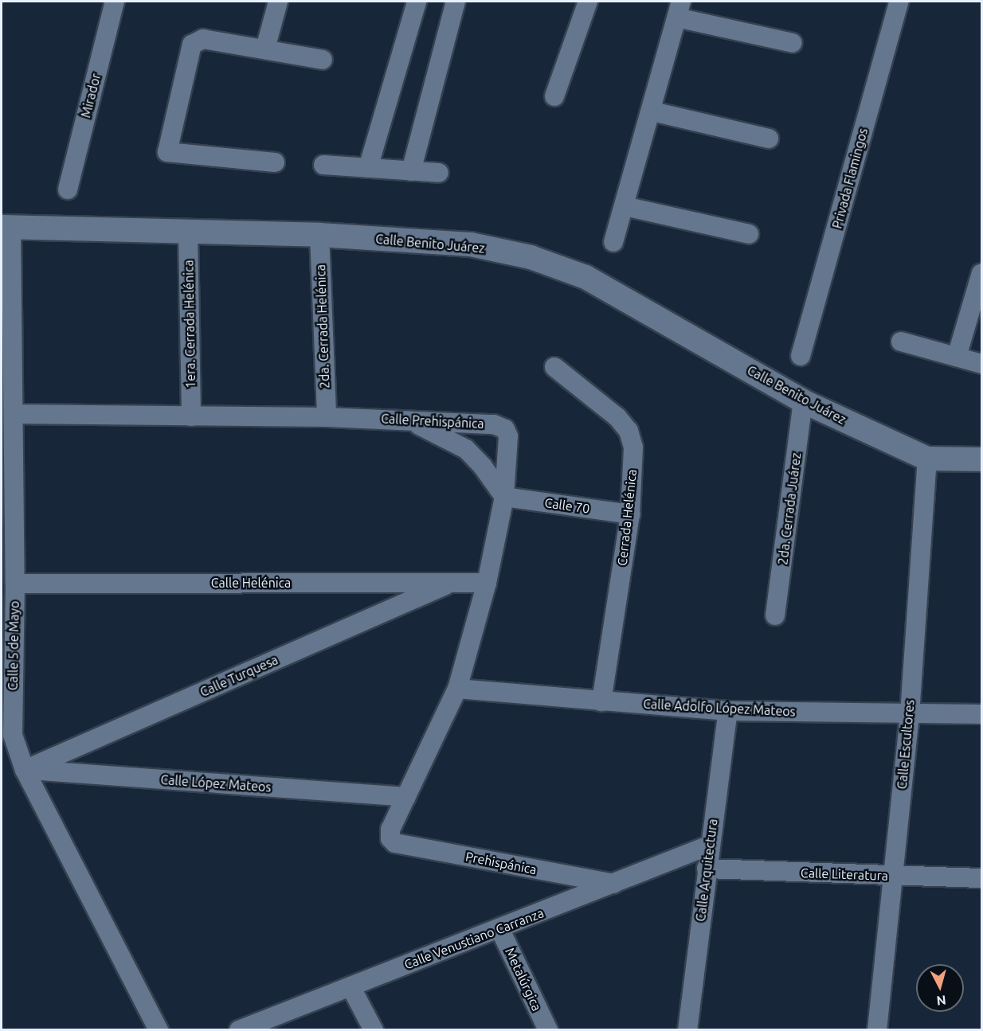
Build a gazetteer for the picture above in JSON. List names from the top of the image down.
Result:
{
  "streets": {
    "street": [
      "Mirador",
      "Privada Flamingos",
      "Calle Benito Juárez",
      "1era. Cerrada Helénica",
      "2da. Cerrada Helénica",
      "Calle Prehispánica",
      "Calle 70",
      "2da. Cerrada Juárez",
      "Cerrada Helénica",
      "Calle Helénica",
      "Calle 5 de Mayo",
      "Calle Turquesa",
      "Calle Adolfo López Mateos",
      "Calle Escultores",
      "Calle López Mateos",
      "Prehispánica",
      "Calle Arquitectura",
      "Calle Literatura",
      "Calle Venustiano Carranza",
      "Metalúrgica"
    ]
  },
  "crossings": [
    ["Calle Benito Juárez", "1era. Cerrada Helénica"],
    ["Calle Benito Juárez", "2da. Cerrada Helénica"],
    ["Calle Benito Juárez", "2da. Cerrada Juárez"],
    ["Calle Benito Juárez", "Calle 5 de Mayo"],
    ["Calle Benito Juárez", "Calle Escultores"],
    ["1era. Cerrada Helénica", "Calle Prehispánica"],
    ["2da. Cerrada Helénica", "Calle Prehispánica"],
    ["Calle Prehispánica", "Calle 70"],
    ["Calle Prehispánica", "Calle Helénica"],
    ["Calle Prehispánica", "Calle 5 de Mayo"],
    ["Calle Prehispánica", "Calle Adolfo López Mateos"],
    ["Calle Prehispánica", "Calle López Mateos"],
    ["Calle Prehispánica", "Prehispánica"],
    ["Calle 70", "Cerrada Helénica"],
    ["Cerrada Helénica", "Calle Adolfo López Mateos"],
    ["Calle Helénica", "Calle 5 de Mayo"],
    ["Calle Helénica", "Calle Turquesa"],
    ["Calle 5 de Mayo", "Calle Turquesa"],
    ["Calle 5 de Mayo", "Calle López Mateos"],
    ["Calle Turquesa", "Calle López Mateos"],
    ["Calle Adolfo López Mateos", "Calle Escultores"],
    ["Calle Adolfo López Mateos", "Calle Arquitectura"],
    ["Calle Escultores", "Calle Literatura"],
    ["Prehispánica", "Calle Venustiano Carranza"],
    ["Calle Arquitectura", "Calle Literatura"],
    ["Calle Arquitectura", "Calle Venustiano Carranza"],
    ["Calle Venustiano Carranza", "Metalúrgica"]
  ],
  "north": "bottom"
}
